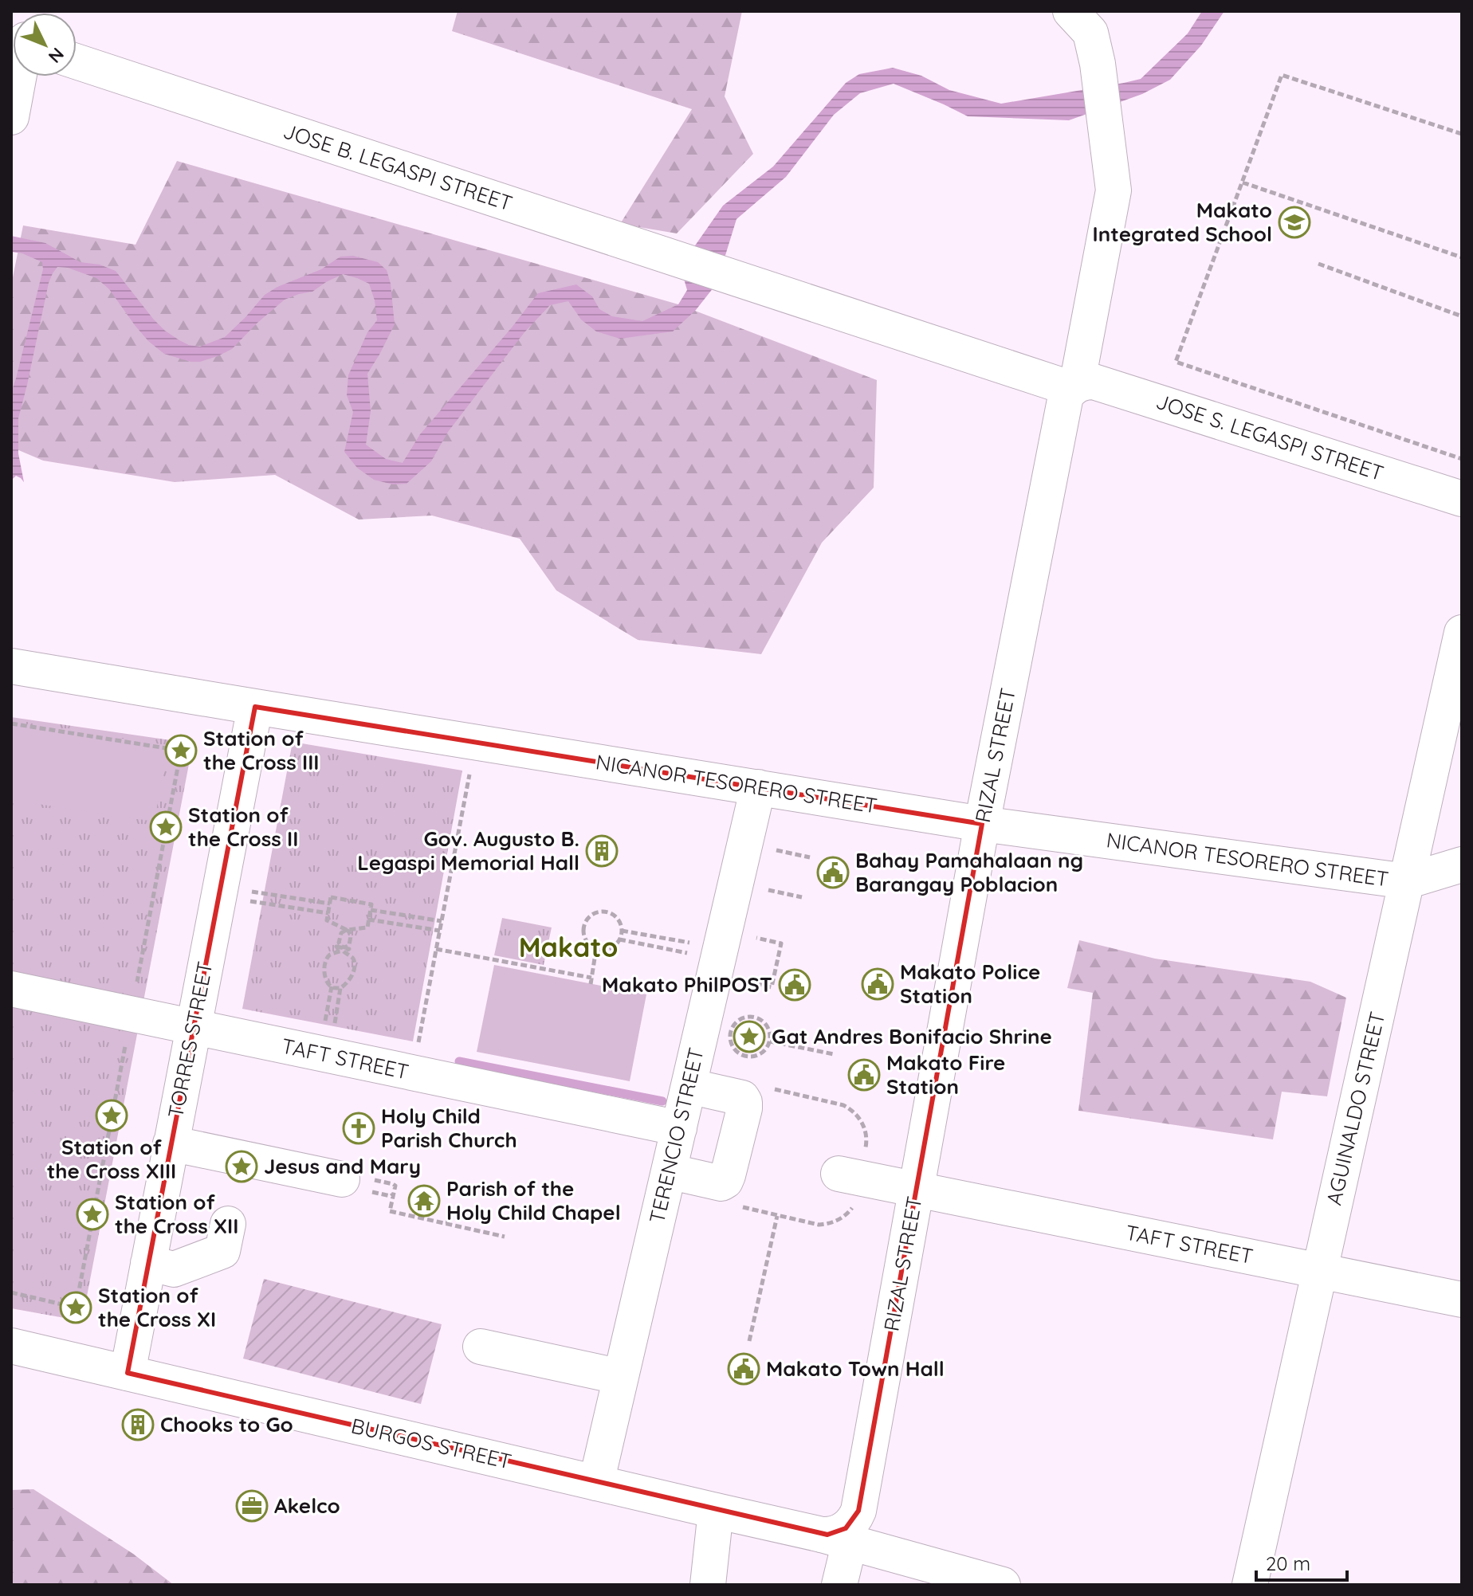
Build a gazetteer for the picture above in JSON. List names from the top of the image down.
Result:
{
  "streets": {
    "street": [
      "JOSE B. LEGASPI STREET",
      "JOSE S. LEGASPI STREET",
      "RIZAL STREET",
      "NICANOR TESORERO STREET",
      "TORRES STREET",
      "TAFT STREET",
      "AGUINALDO STREET",
      "TERENCIO STREET",
      "BURGOS STREET"
    ]
  },
  "crossings": [
    ["JOSE B. LEGASPI STREET", "JOSE S. LEGASPI STREET"],
    ["JOSE S. LEGASPI STREET", "RIZAL STREET"],
    ["RIZAL STREET", "NICANOR TESORERO STREET"],
    ["RIZAL STREET", "TAFT STREET"],
    ["RIZAL STREET", "BURGOS STREET"],
    ["NICANOR TESORERO STREET", "TORRES STREET"],
    ["NICANOR TESORERO STREET", "AGUINALDO STREET"],
    ["NICANOR TESORERO STREET", "TERENCIO STREET"],
    ["TORRES STREET", "TAFT STREET"],
    ["TORRES STREET", "BURGOS STREET"],
    ["TAFT STREET", "AGUINALDO STREET"],
    ["TAFT STREET", "TERENCIO STREET"],
    ["TERENCIO STREET", "BURGOS STREET"]
  ],
  "districts": ["Makato"],
  "places": {
    "school or university": ["Makato Integrated School"],
    "place": [
      "Station of the Cross III",
      "Station of the Cross II",
      "Gat Andres Bonifacio Shrine",
      "Station of the Cross XIII",
      "Jesus and Mary",
      "Station of the Cross XII",
      "Station of the Cross XI"
    ],
    "building": ["Gov. Augusto B. Legaspi Memorial Hall", "Chooks to Go"],
    "public building": [
      "Bahay Pamahalaan ng Barangay Poblacion",
      "Makato Police Station",
      "Makato PhilPOST",
      "Makato Fire Station",
      "Makato Town Hall"
    ],
    "church": ["Holy Child Parish Church"],
    "temple": ["Parish of the Holy Child Chapel"],
    "office": ["Akelco"]
  },
  "scale_bar": "20 m",
  "north": "bottom right"
}
